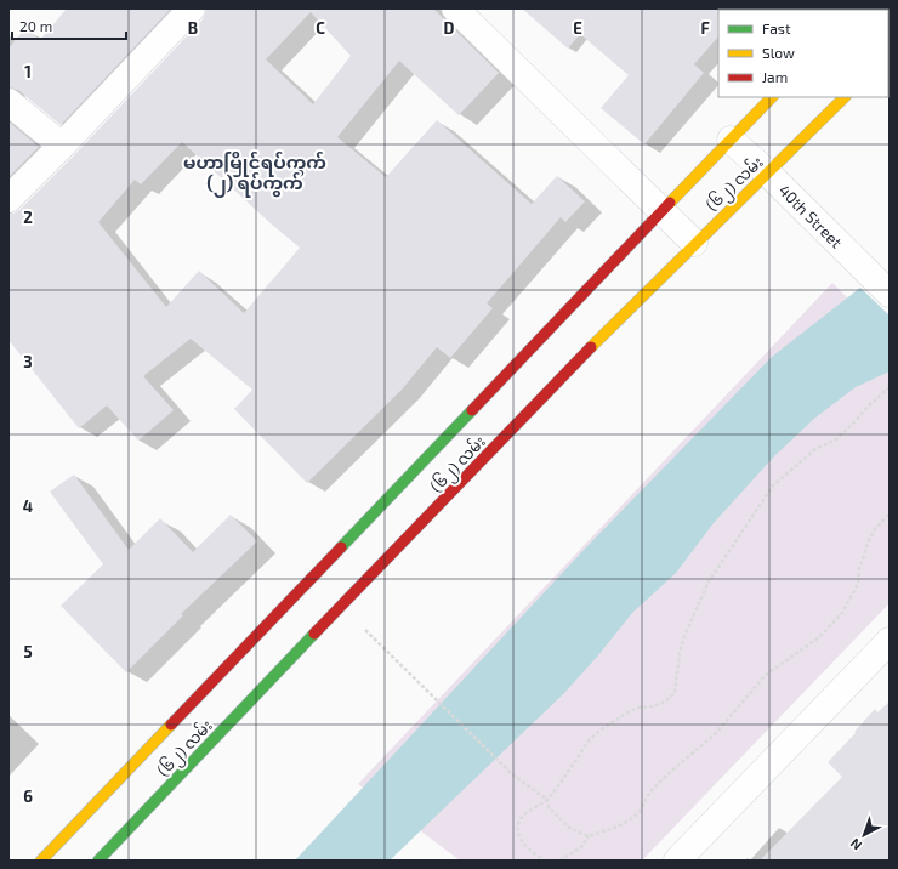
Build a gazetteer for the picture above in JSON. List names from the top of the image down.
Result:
{
  "streets": {
    "main road": ["(၆၂) လမ်း"],
    "street": ["40th Street"]
  },
  "crossings": [
    ["(၆၂) လမ်း", "40th Street"]
  ],
  "districts": ["မဟာမြိုင်ရပ်ကွက် (၂) ရပ်ကွက်"],
  "legend": ["Fast", "Slow", "Jam"],
  "scale_bar": "20 m",
  "north": "bottom left",
  "grid": {
    "columns": [
      "B",
      "C",
      "D",
      "E",
      "F"
    ],
    "rows": [
      "1",
      "2",
      "3",
      "4",
      "5",
      "6"
    ]
  }
}
